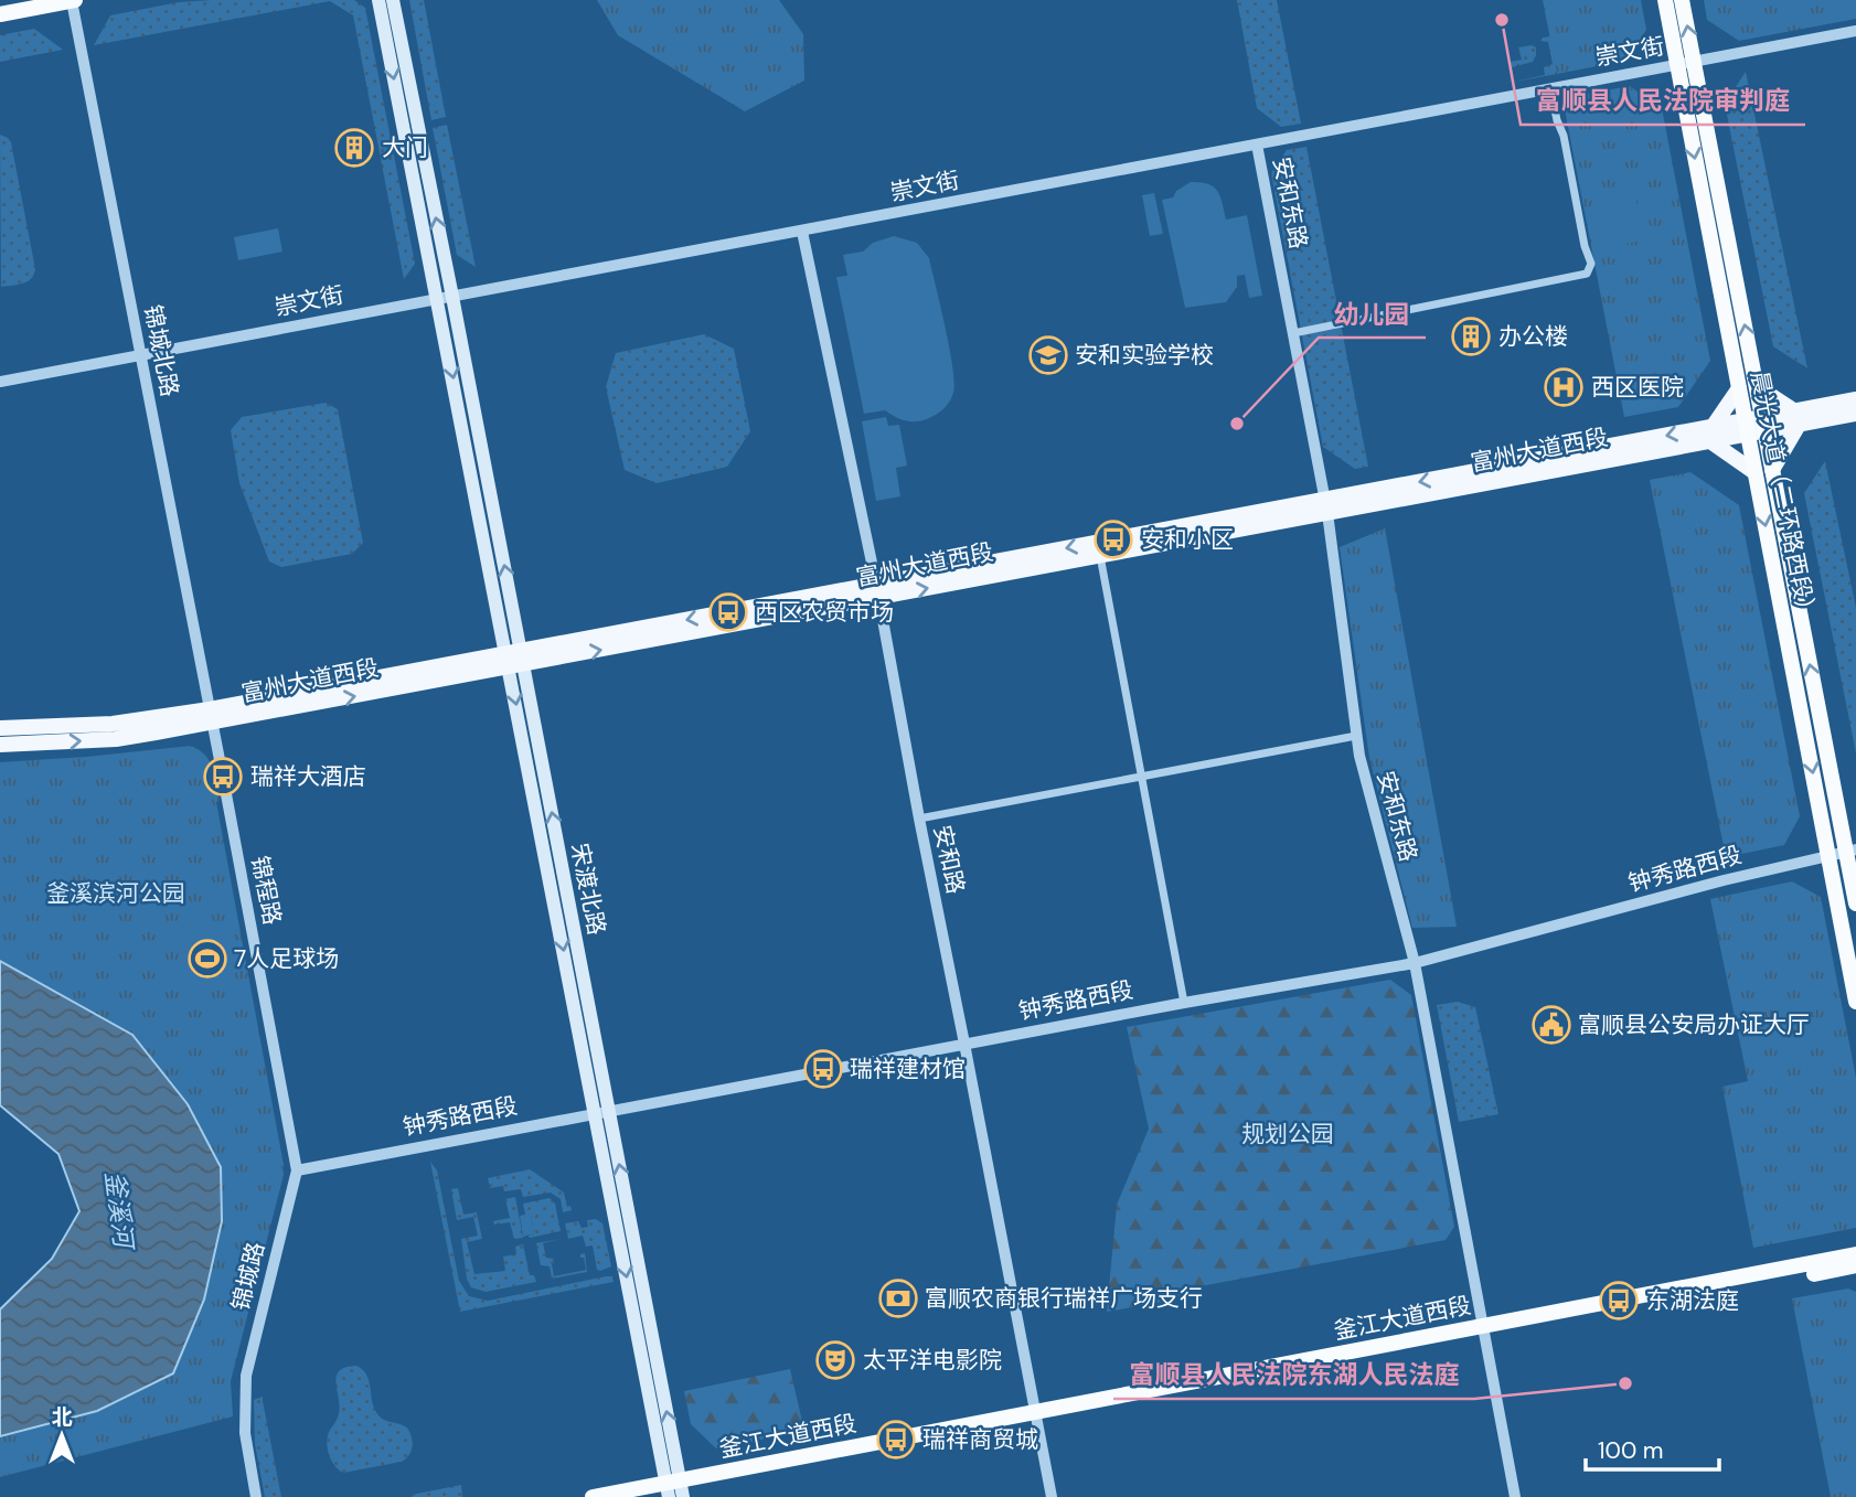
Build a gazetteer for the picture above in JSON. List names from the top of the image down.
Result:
{
  "streets": {
    "highway": ["晨光大道（二环路西段）", "釜江大道西段"],
    "main road": ["富州大道西段", "宋渡北路"],
    "street": [
      "崇文街",
      "安和东路",
      "锦城北路",
      "安和路",
      "钟秀路西段",
      "锦程路",
      "锦城路"
    ]
  },
  "crossings": [
    ["崇文街", "安和东路"],
    ["崇文街", "锦城北路"],
    ["崇文街", "晨光大道（二环路西段）"],
    ["崇文街", "安和路"],
    ["崇文街", "宋渡北路"],
    ["安和东路", "富州大道西段"],
    ["安和东路", "钟秀路西段"],
    ["安和东路", "釜江大道西段"],
    ["锦城北路", "富州大道西段"],
    ["锦城北路", "锦程路"],
    ["富州大道西段", "晨光大道（二环路西段）"],
    ["富州大道西段", "安和路"],
    ["富州大道西段", "宋渡北路"],
    ["富州大道西段", "锦程路"],
    ["晨光大道（二环路西段）", "钟秀路西段"],
    ["安和路", "钟秀路西段"],
    ["安和路", "釜江大道西段"],
    ["钟秀路西段", "宋渡北路"],
    ["钟秀路西段", "锦程路"],
    ["钟秀路西段", "锦城路"],
    ["宋渡北路", "釜江大道西段"],
    ["锦程路", "锦城路"]
  ],
  "water": ["釜溪河"],
  "parks": ["釜溪滨河公园", "规划公园"],
  "places": {
    "other": ["富顺县人民法院审判庭", "幼儿园", "富顺县人民法院东湖人民法庭"],
    "building": ["大门", "办公楼"],
    "school or university": ["安和实验学校"],
    "hospital": ["西区医院"],
    "bus stop": [
      "安和小区",
      "西区农贸市场",
      "瑞祥大酒店",
      "瑞祥建材馆",
      "东湖法庭",
      "瑞祥商贸城"
    ],
    "sports": ["7人足球场"],
    "public building": ["富顺县公安局办证大厅"],
    "bank": ["富顺农商银行瑞祥广场支行"],
    "theatre": ["太平洋电影院"]
  },
  "scale_bar": "100 m",
  "north": "top"
}
